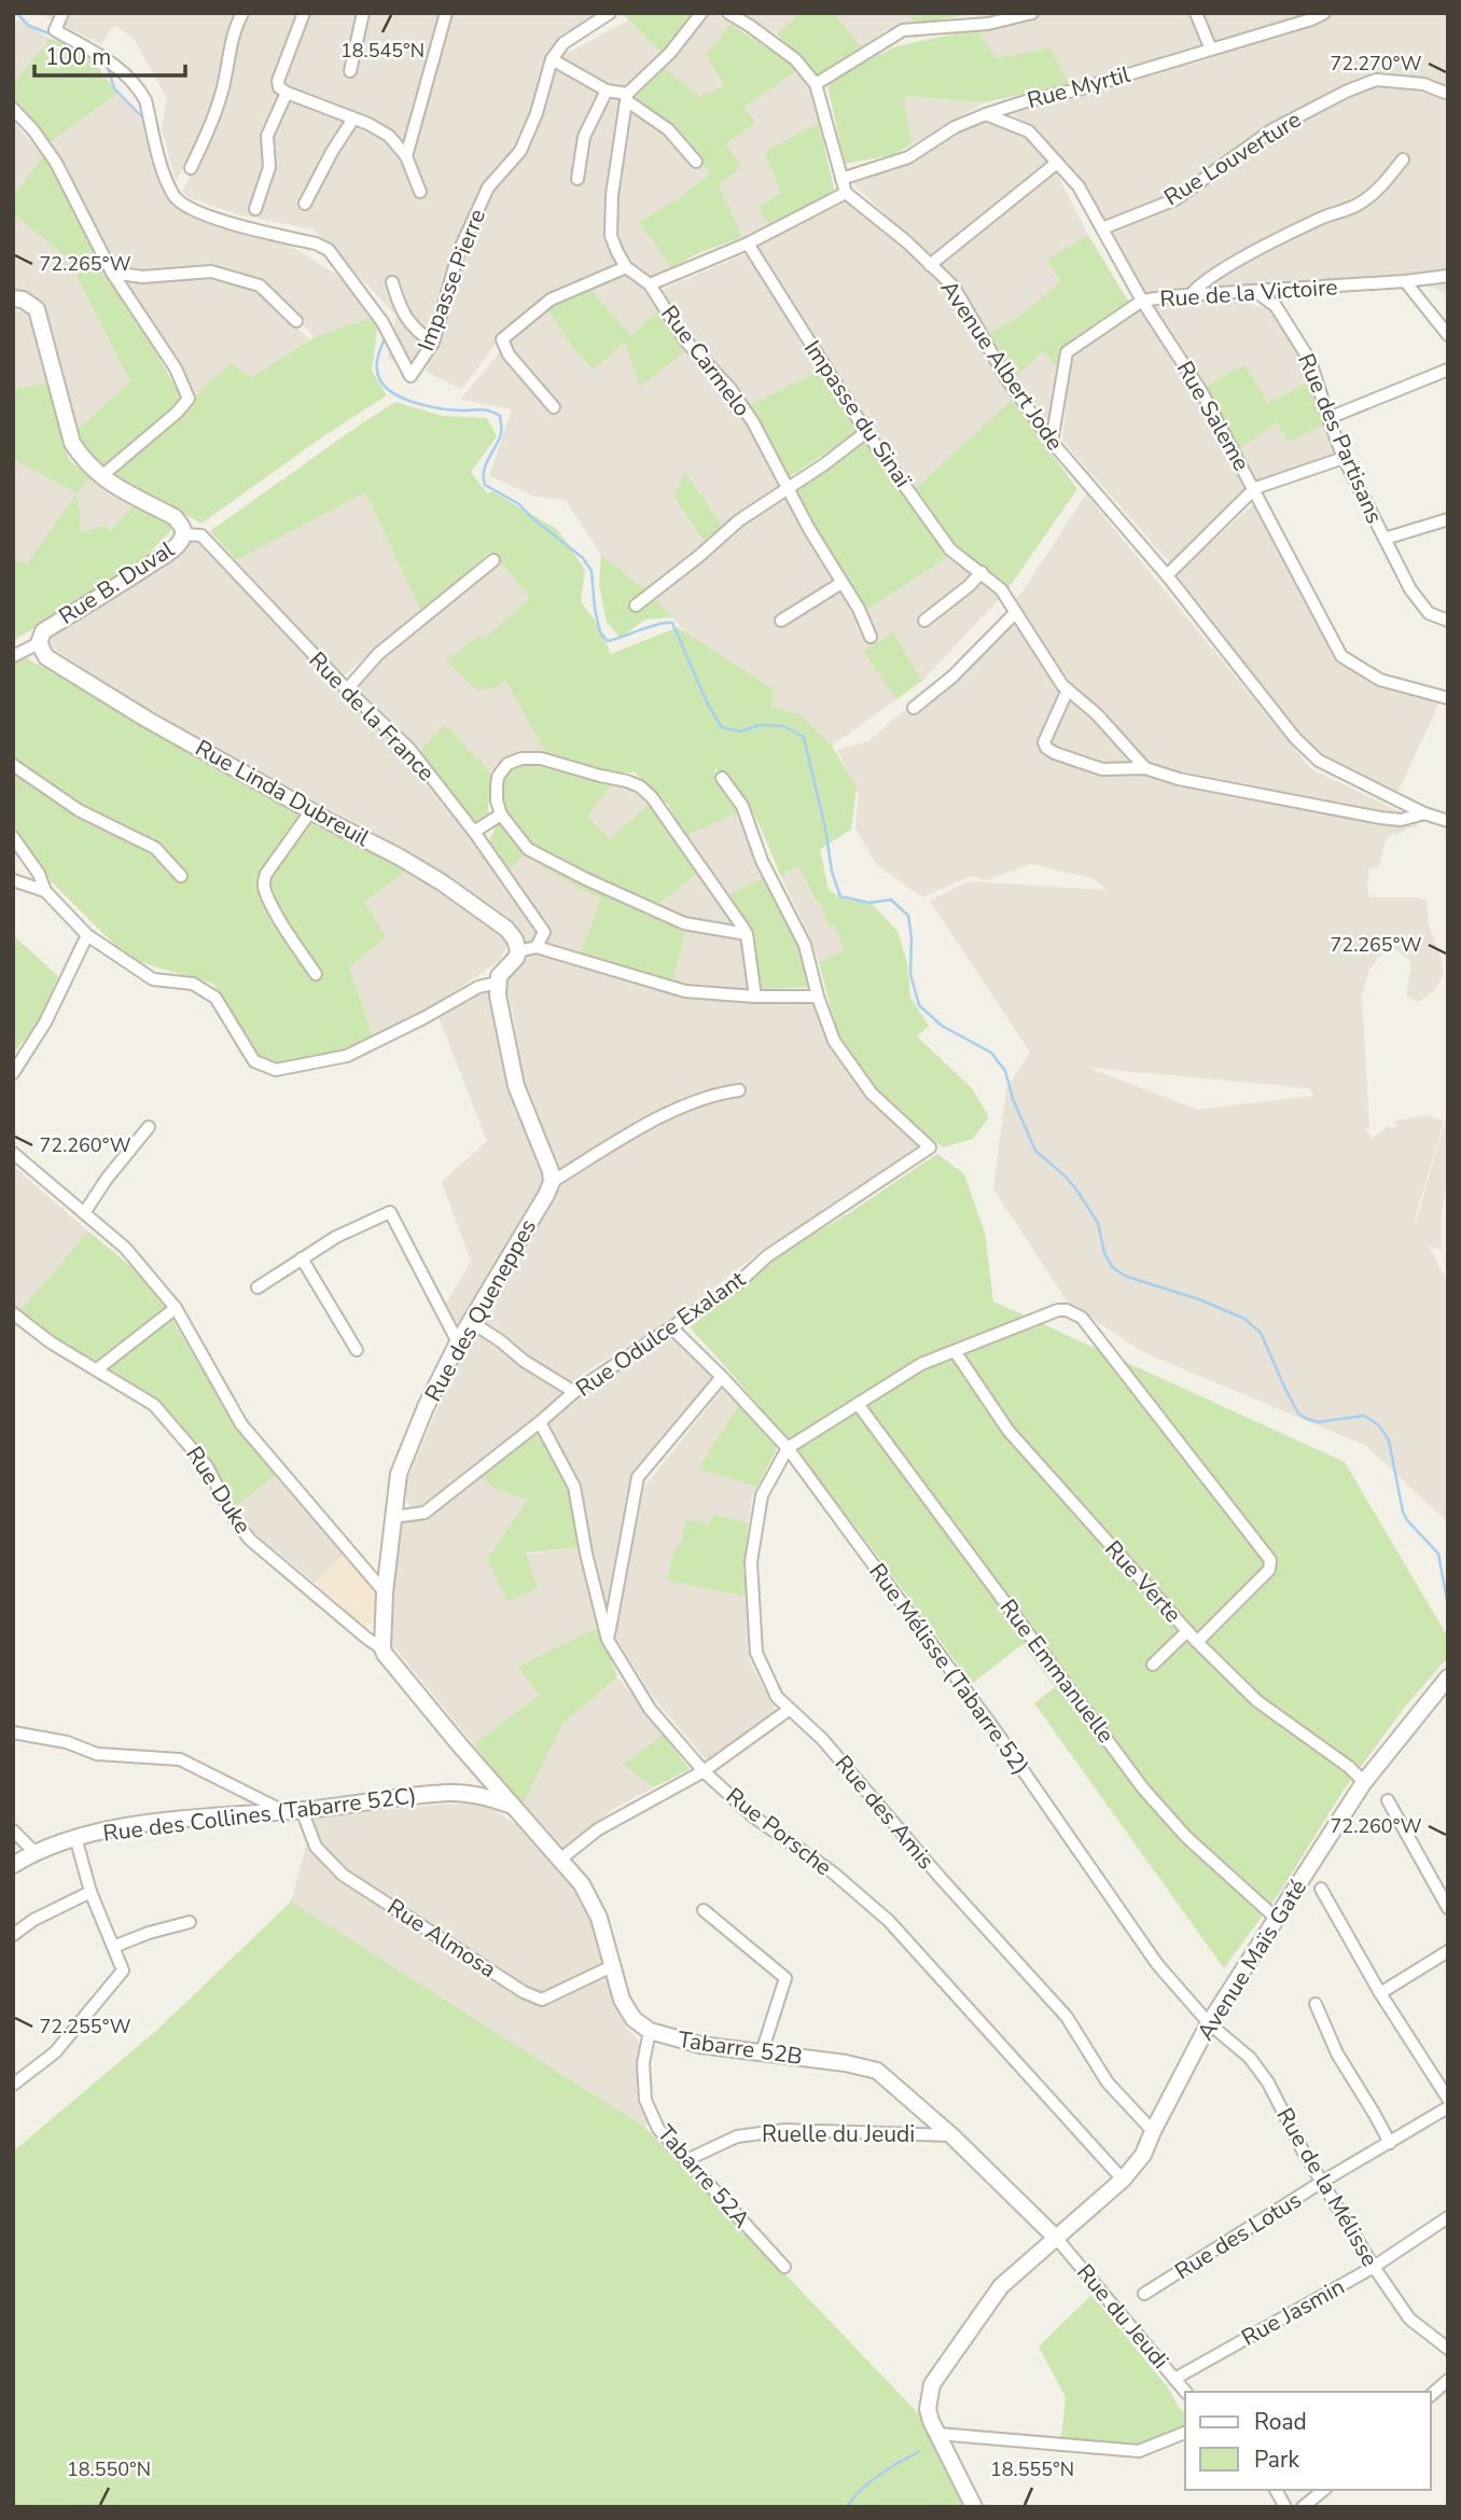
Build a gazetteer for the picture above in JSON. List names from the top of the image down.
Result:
{
  "streets": {
    "street": [
      "Rue Myrtil",
      "Rue Louverture",
      "Impasse Pierre",
      "Rue de la Victoire",
      "Rue Carmelo",
      "Avenue Albert Jode",
      "Impasse du Sinaï",
      "Rue Saleme",
      "Rue des Partisans",
      "Rue B. Duval",
      "Rue de la France",
      "Rue Linda Dubreuil",
      "Rue des Queneppes",
      "Rue Odulce Exalant",
      "Rue Duke",
      "Rue Verte",
      "Rue Mélisse (Tabarre 52)",
      "Rue Emmanuelle",
      "Rue des Amis",
      "Rue des Collines (Tabarre 52C)",
      "Rue Porsche",
      "Rue Almosa",
      "Avenue Maïs Gaté",
      "Tabarre 52B",
      "Ruelle du Jeudi",
      "Tabarre 52A",
      "Rue de la Mélisse",
      "Rue des Lotus",
      "Rue Jasmin",
      "Rue du Jeudi"
    ]
  },
  "crossings": [
    ["Rue Myrtil", "Rue Saleme"],
    ["Rue Louverture", "Rue Saleme"],
    ["Rue de la Victoire", "Avenue Albert Jode"],
    ["Rue de la Victoire", "Rue Saleme"],
    ["Rue de la Victoire", "Rue des Partisans"],
    ["Rue B. Duval", "Rue de la France"],
    ["Rue B. Duval", "Rue Linda Dubreuil"],
    ["Rue des Queneppes", "Rue Odulce Exalant"],
    ["Rue des Queneppes", "Rue Duke"],
    ["Rue des Queneppes", "Tabarre 52B"],
    ["Rue Odulce Exalant", "Rue Mélisse (Tabarre 52)"],
    ["Rue Odulce Exalant", "Rue Porsche"],
    ["Rue Duke", "Tabarre 52B"],
    ["Rue Verte", "Avenue Maïs Gaté"],
    ["Rue Mélisse (Tabarre 52)", "Rue des Amis"],
    ["Rue Mélisse (Tabarre 52)", "Avenue Maïs Gaté"],
    ["Rue Mélisse (Tabarre 52)", "Rue de la Mélisse"],
    ["Rue Emmanuelle", "Avenue Maïs Gaté"],
    ["Rue des Amis", "Avenue Maïs Gaté"],
    ["Rue des Collines (Tabarre 52C)", "Rue Almosa"],
    ["Rue des Collines (Tabarre 52C)", "Tabarre 52B"],
    ["Rue Porsche", "Avenue Maïs Gaté"],
    ["Rue Almosa", "Tabarre 52B"],
    ["Avenue Maïs Gaté", "Tabarre 52B"],
    ["Avenue Maïs Gaté", "Rue de la Mélisse"],
    ["Avenue Maïs Gaté", "Rue du Jeudi"],
    ["Tabarre 52B", "Ruelle du Jeudi"],
    ["Tabarre 52B", "Tabarre 52A"],
    ["Tabarre 52B", "Rue du Jeudi"],
    ["Ruelle du Jeudi", "Tabarre 52A"],
    ["Rue de la Mélisse", "Rue des Lotus"],
    ["Rue de la Mélisse", "Rue Jasmin"],
    ["Rue Jasmin", "Rue du Jeudi"]
  ],
  "legend": ["Road", "Park"],
  "scale_bar": "100 m",
  "coordinates": [
    "18.545°N",
    "72.270°W",
    "72.265°W",
    "72.260°W",
    "72.255°W",
    "18.550°N",
    "18.555°N"
  ]
}
